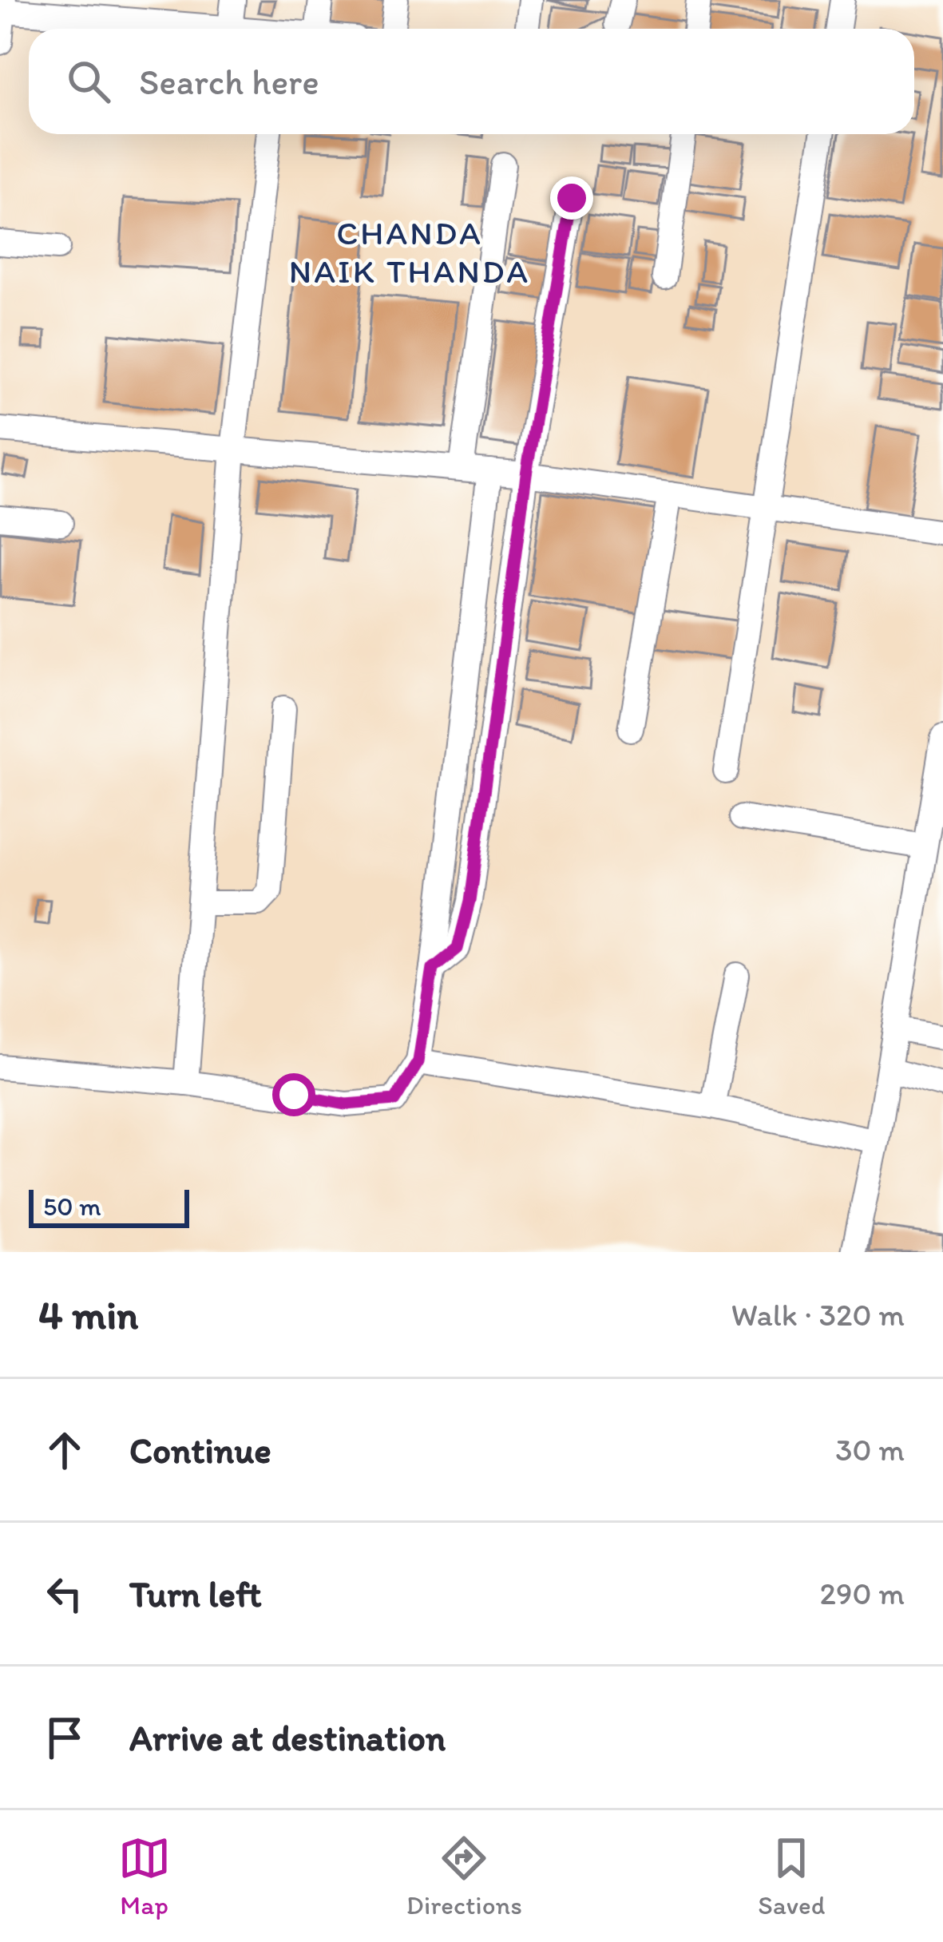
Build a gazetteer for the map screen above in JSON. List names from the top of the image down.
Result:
{
  "districts": ["CHANDA NAIK THANDA"],
  "scale_bar": "50 m",
  "page": {
    "search": "Search here",
    "scale": "50 m",
    "heading": ["4 min", "Walk · 320 m"],
    "list": [
      ["Continue", "30 m"],
      ["Turn left", "290 m"],
      "Arrive at destination"
    ],
    "nav": ["Map", "Directions", "Saved"]
  }
}
